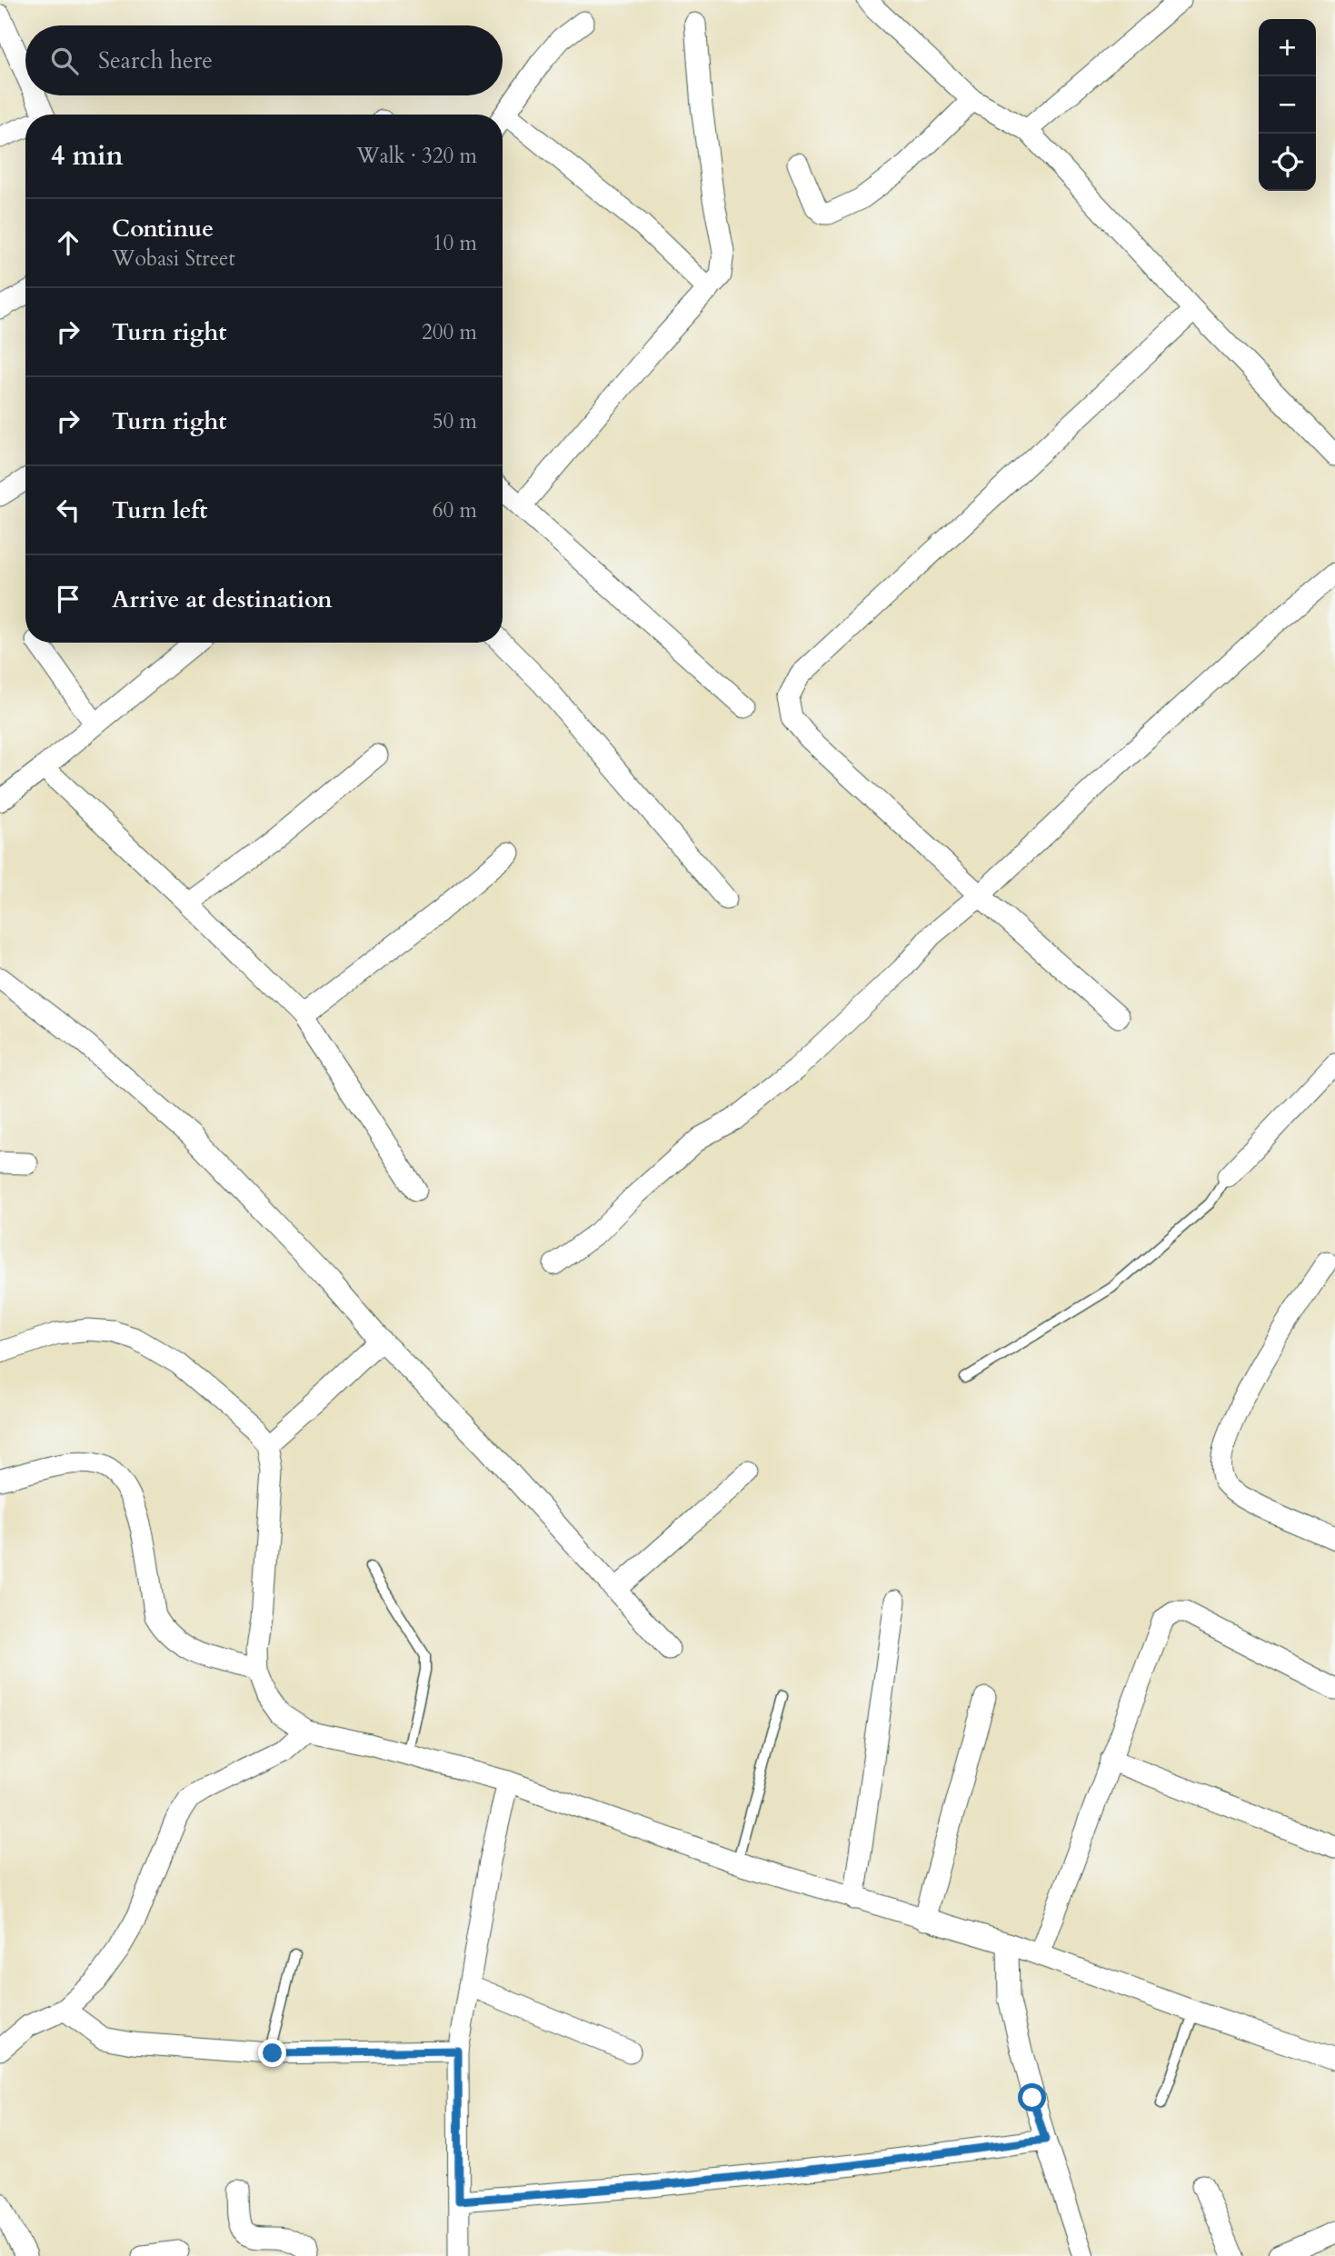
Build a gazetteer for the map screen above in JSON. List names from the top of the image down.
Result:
{
  "page": {
    "map_buttons": ["+", "−"],
    "search": "Search here",
    "heading": ["4 min", "Walk · 320 m"],
    "list": [
      ["Continue", "Wobasi Street", "10 m"],
      ["Turn right", "200 m"],
      ["Turn right", "50 m"],
      ["Turn left", "60 m"],
      "Arrive at destination"
    ]
  }
}
